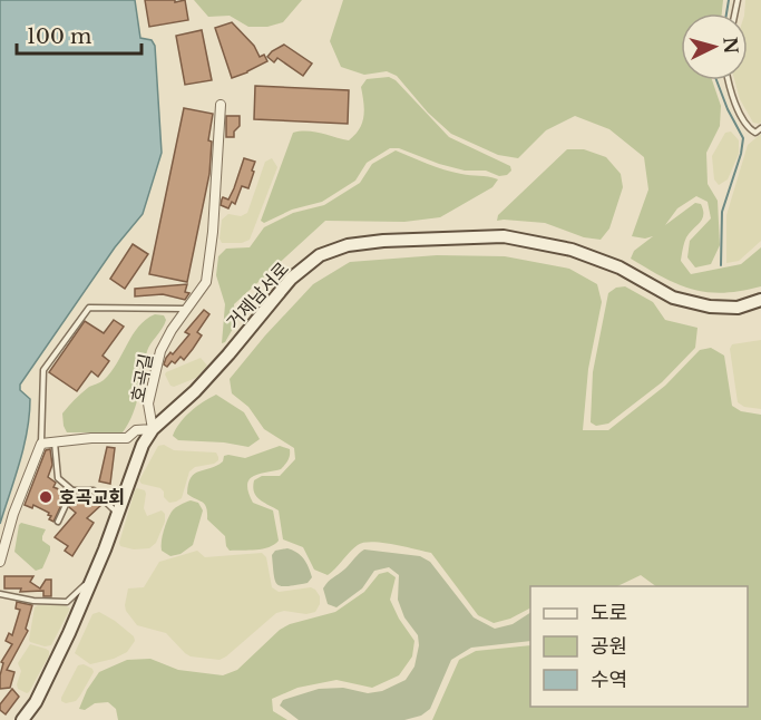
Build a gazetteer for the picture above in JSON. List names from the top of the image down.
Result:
{
  "streets": {
    "main road": ["거제남서로"],
    "street": ["호곡길"]
  },
  "crossings": [
    ["거제남서로", "호곡길"]
  ],
  "places": ["호곡교회"],
  "legend": ["도로", "공원", "수역"],
  "scale_bar": "100 m",
  "north": "right"
}
